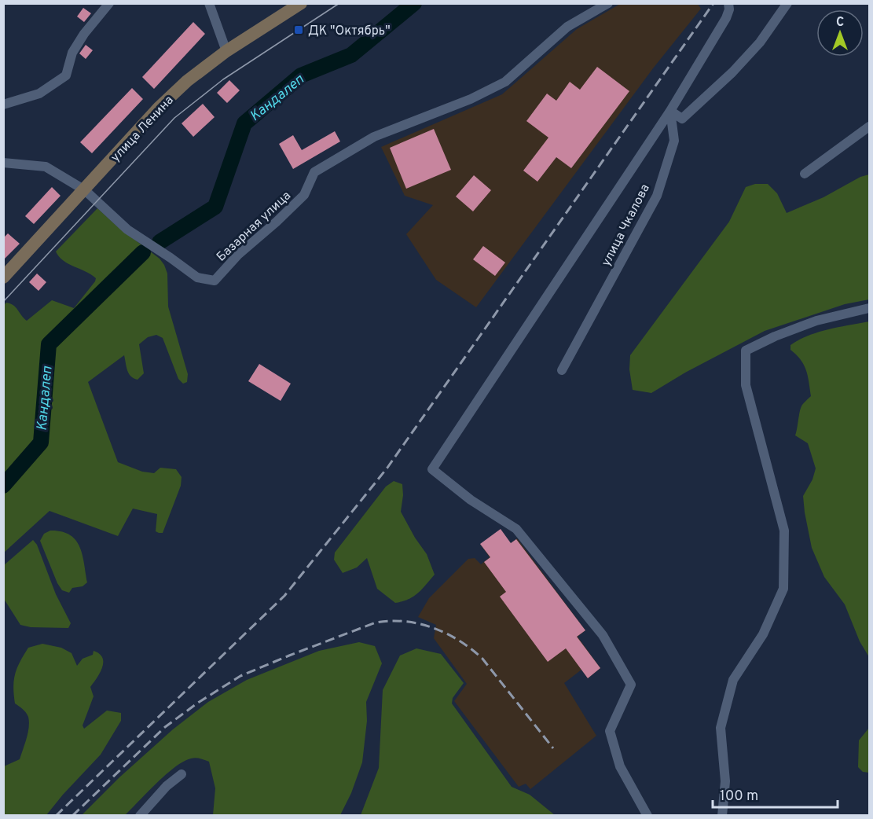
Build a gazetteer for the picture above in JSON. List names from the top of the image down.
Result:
{
  "streets": {
    "main road": ["улица Ленина"],
    "street": ["улица Чкалова", "Базарная улица"]
  },
  "crossings": [
    ["улица Ленина", "Базарная улица"]
  ],
  "water": ["Кандалеп"],
  "places": {
    "transit": ["ДК \"Октябрь\""]
  },
  "scale_bar": "100 m",
  "north": "top"
}
